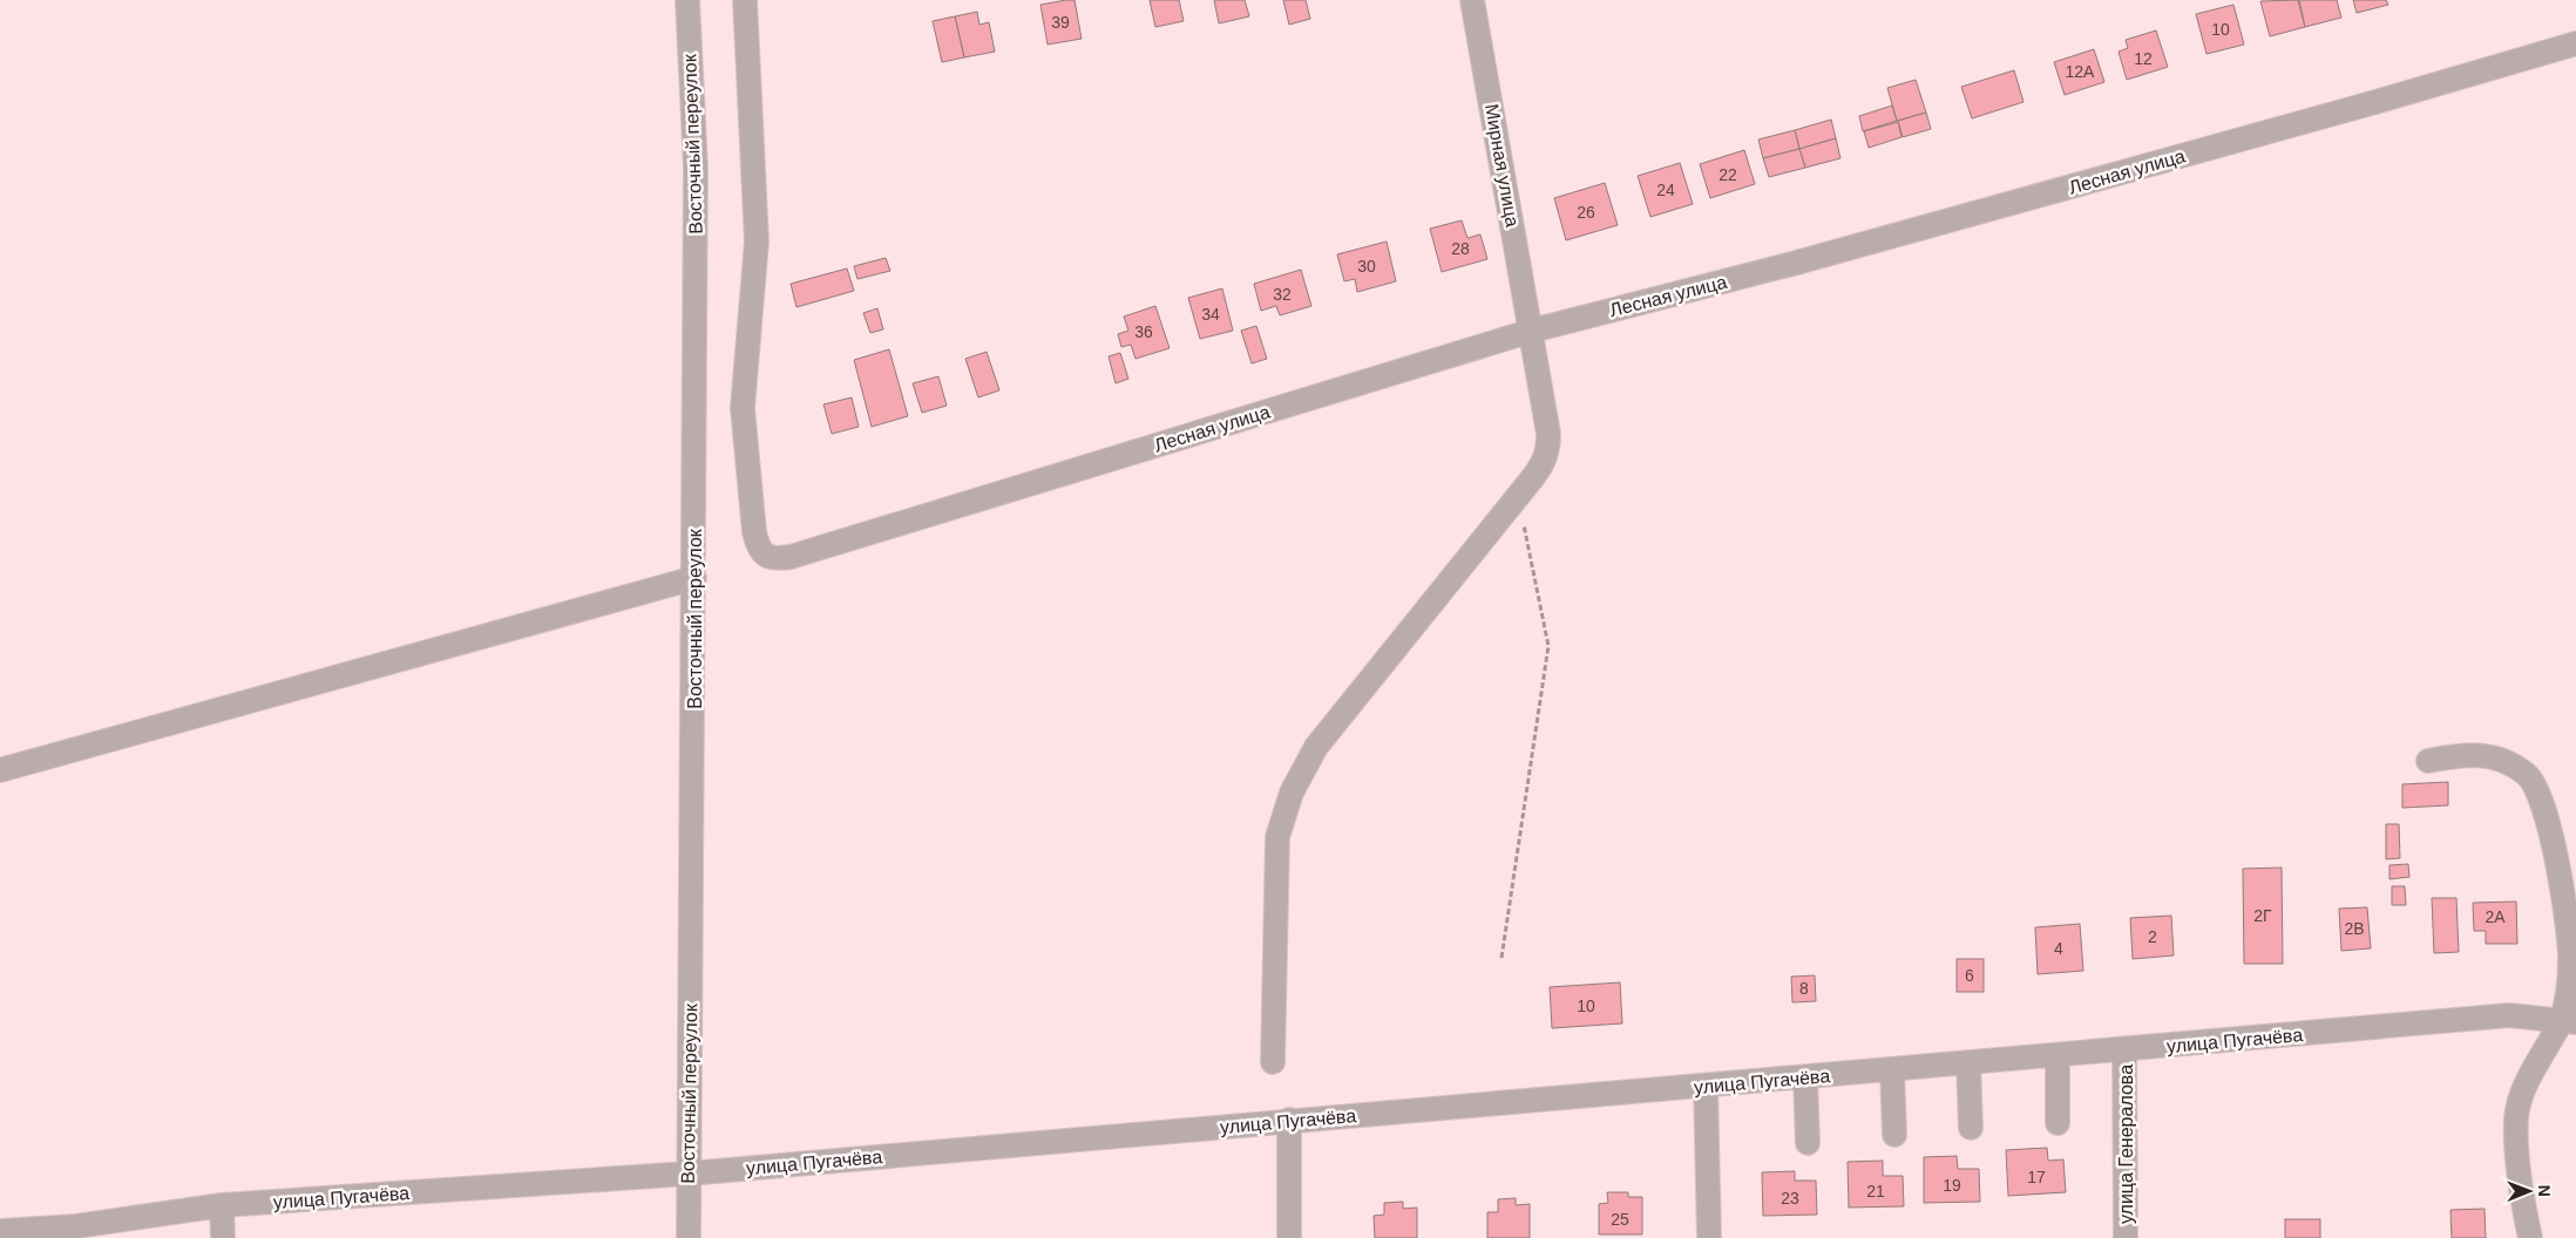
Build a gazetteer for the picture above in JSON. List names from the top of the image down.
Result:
{
  "streets": {
    "street": [
      "Восточный переулок",
      "Мирная улица",
      "Лесная улица",
      "улица Пугачёва",
      "улица Генералова"
    ]
  },
  "crossings": [
    ["Восточный переулок", "улица Пугачёва"],
    ["Мирная улица", "Лесная улица"],
    ["улица Пугачёва", "улица Генералова"]
  ],
  "house_numbers": [
    "39",
    "10",
    "12",
    "12А",
    "22",
    "24",
    "26",
    "28",
    "30",
    "32",
    "34",
    "36",
    "2Г",
    "2А",
    "2В",
    "2",
    "4",
    "6",
    "8",
    "10",
    "17",
    "19",
    "21",
    "23",
    "25"
  ],
  "north": "right"
}
